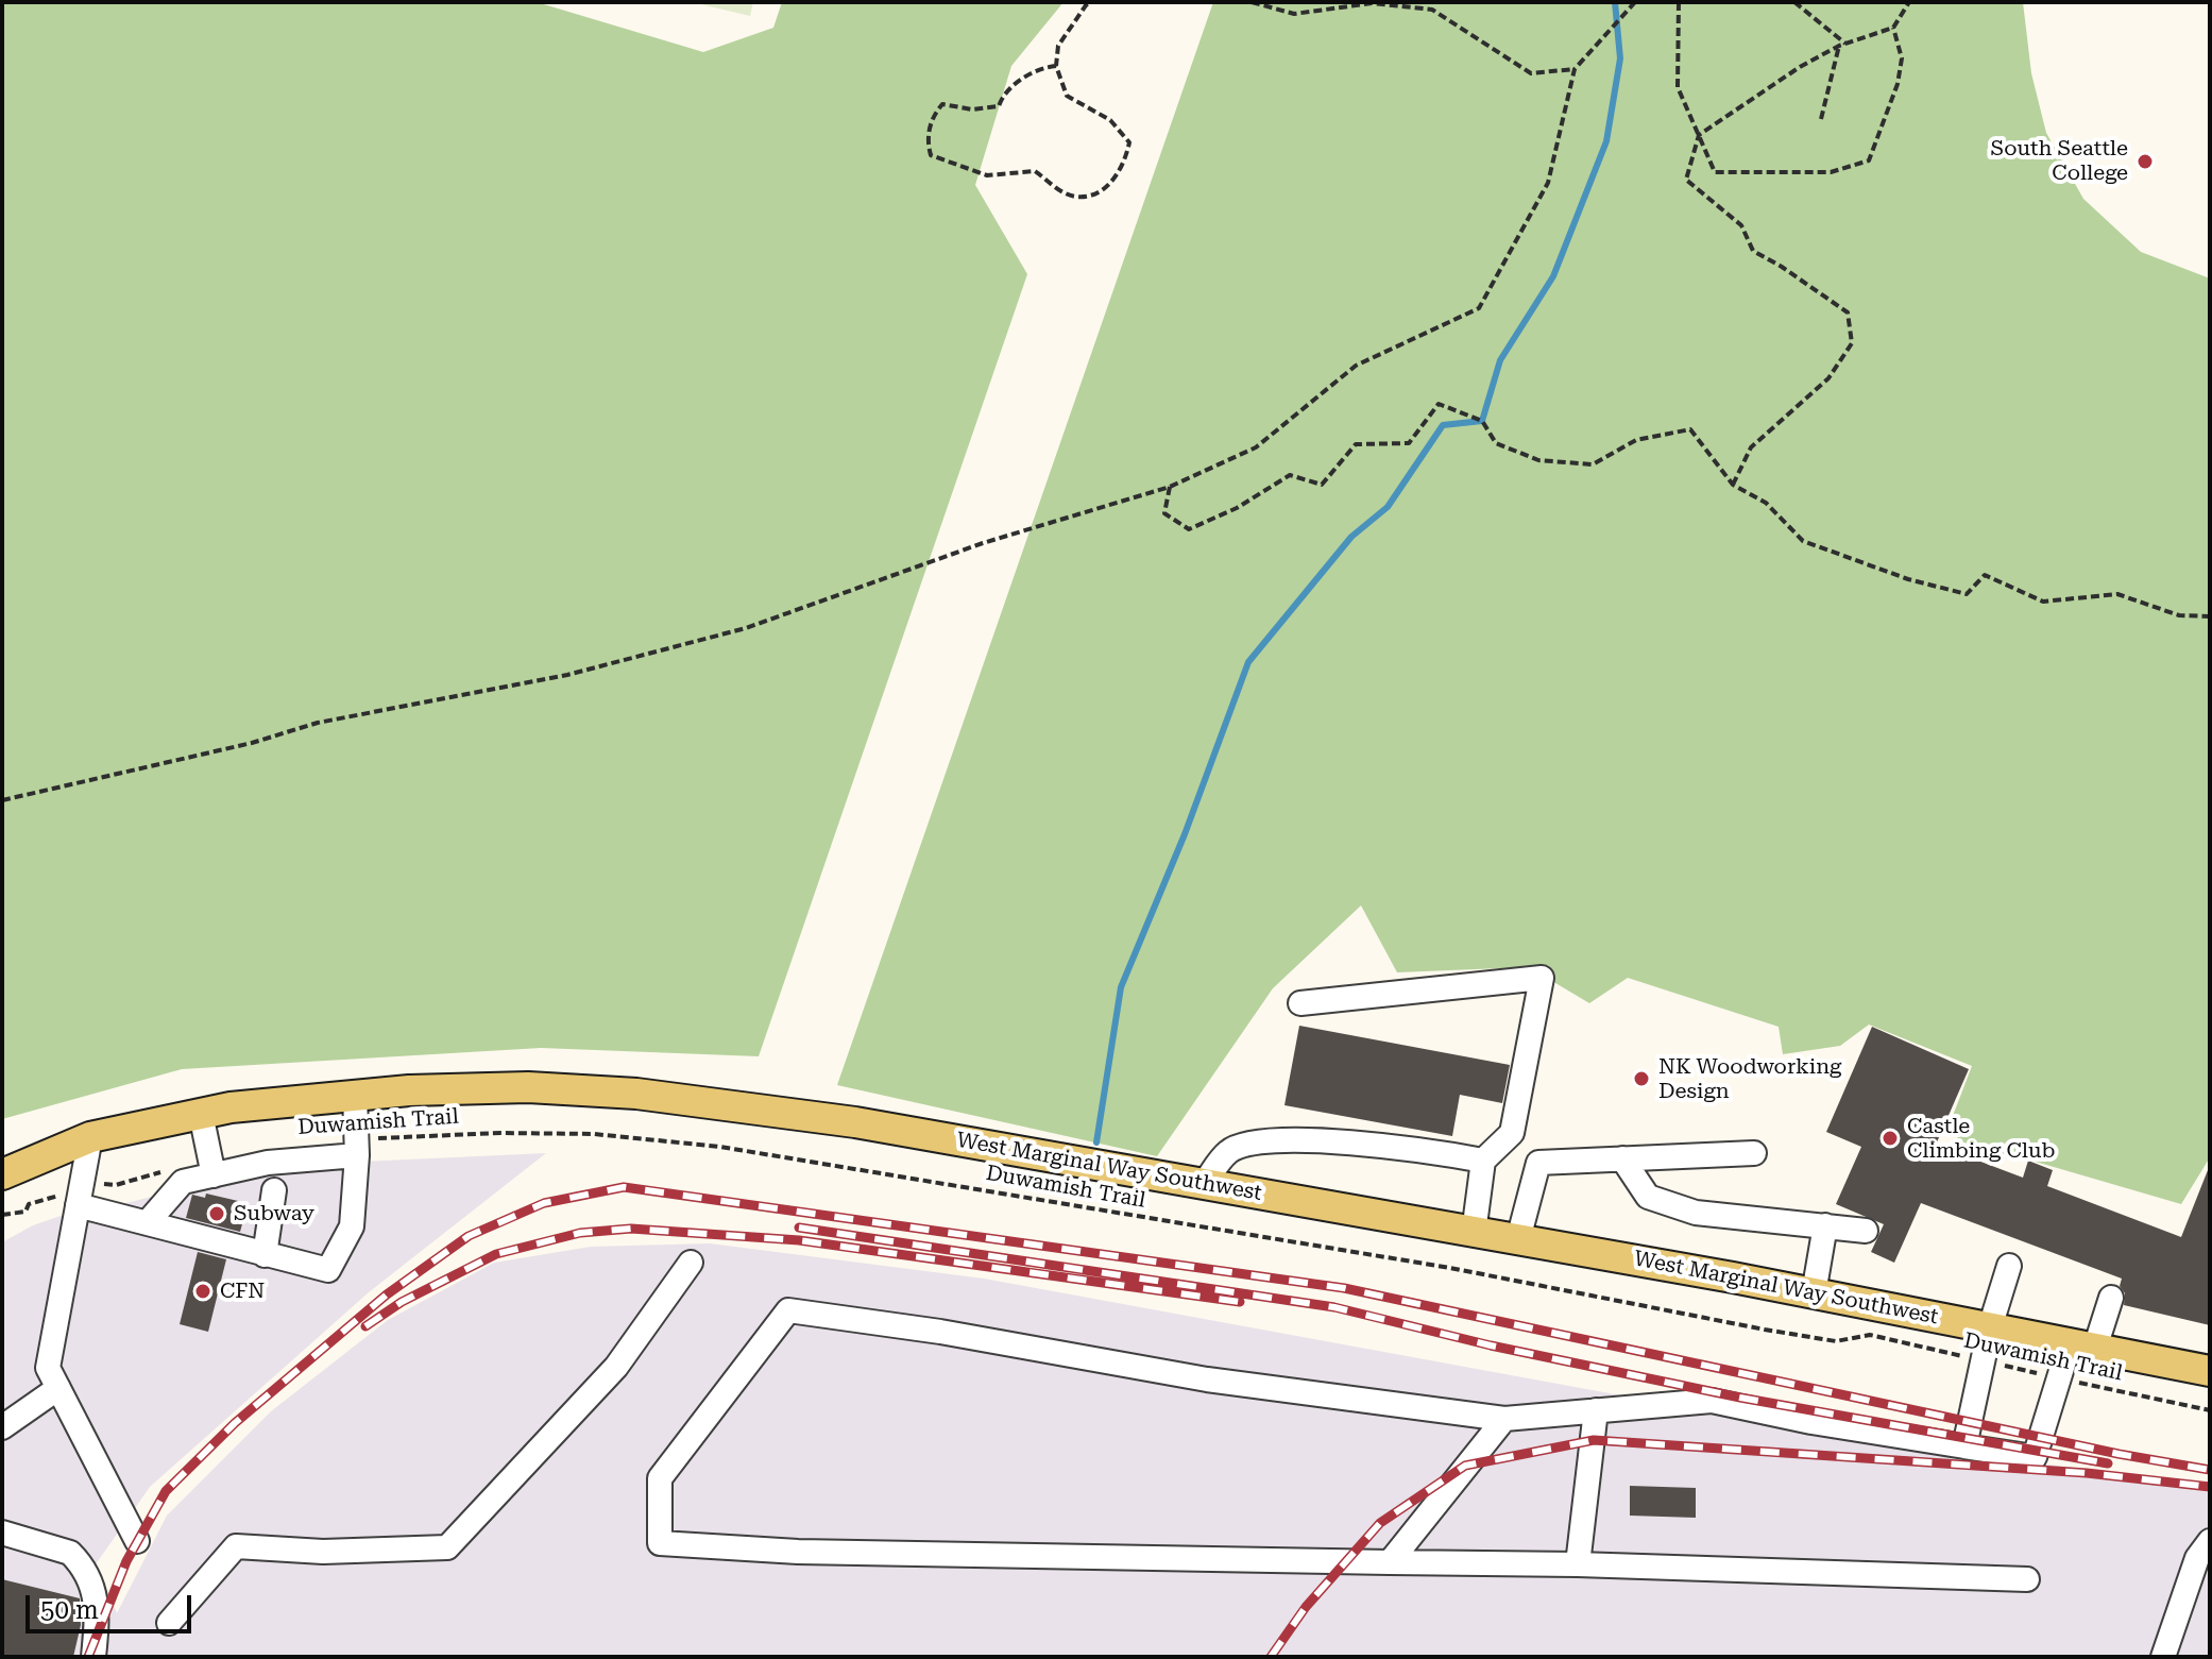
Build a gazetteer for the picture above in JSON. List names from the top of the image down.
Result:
{
  "streets": {
    "main road": ["West Marginal Way Southwest"],
    "path": ["Duwamish Trail"]
  },
  "places": [
    "South Seattle College",
    "NK Woodworking Design",
    "Castle Climbing Club",
    "Subway",
    "CFN"
  ],
  "scale_bar": "50 m"
}
